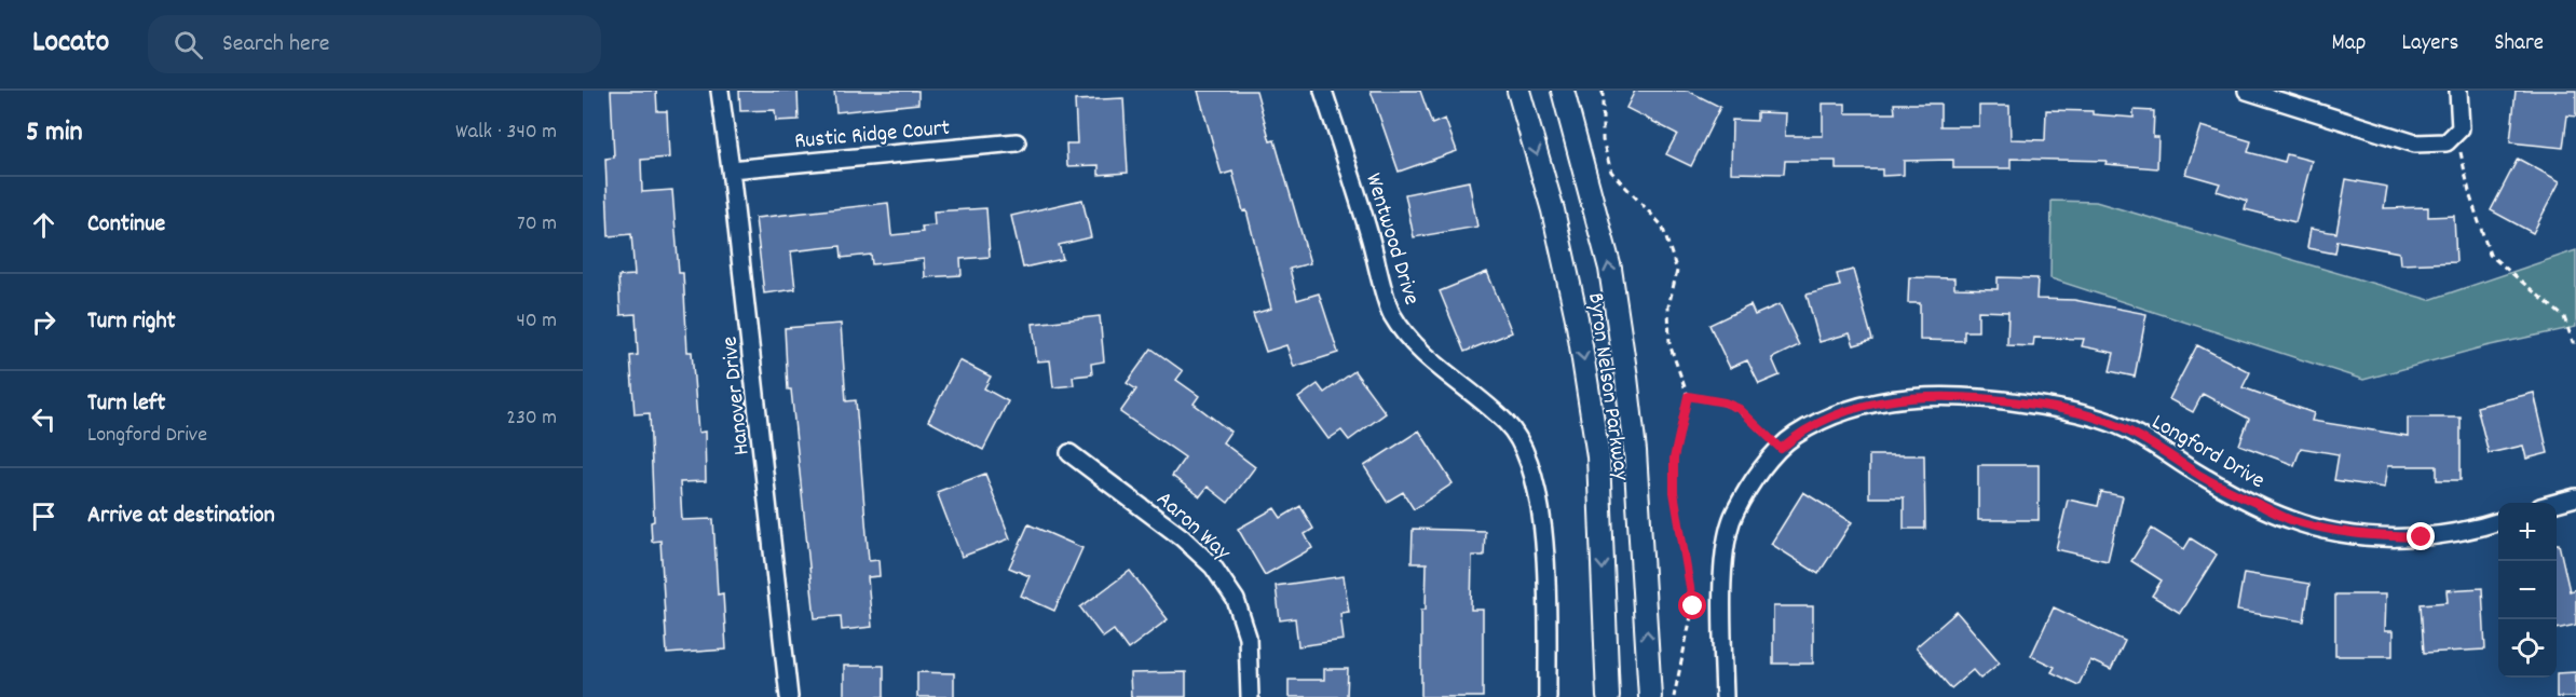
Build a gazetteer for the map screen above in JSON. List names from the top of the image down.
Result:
{
  "streets": {
    "street": [
      "Rustic Ridge Court",
      "Wentwood Drive",
      "Byron Nelson Parkway",
      "Hanover Drive",
      "Longford Drive",
      "Aaron Way"
    ]
  },
  "crossings": [
    ["Rustic Ridge Court", "Hanover Drive"]
  ],
  "page": {
    "header": "Locato",
    "search": "Search here",
    "nav": ["Map", "Layers", "Share"],
    "heading": ["5 min", "Walk · 340 m"],
    "list": [
      ["Continue", "70 m"],
      ["Turn right", "40 m"],
      ["Turn left", "Longford Drive", "230 m"],
      "Arrive at destination"
    ],
    "map_buttons": ["+", "−"]
  }
}
